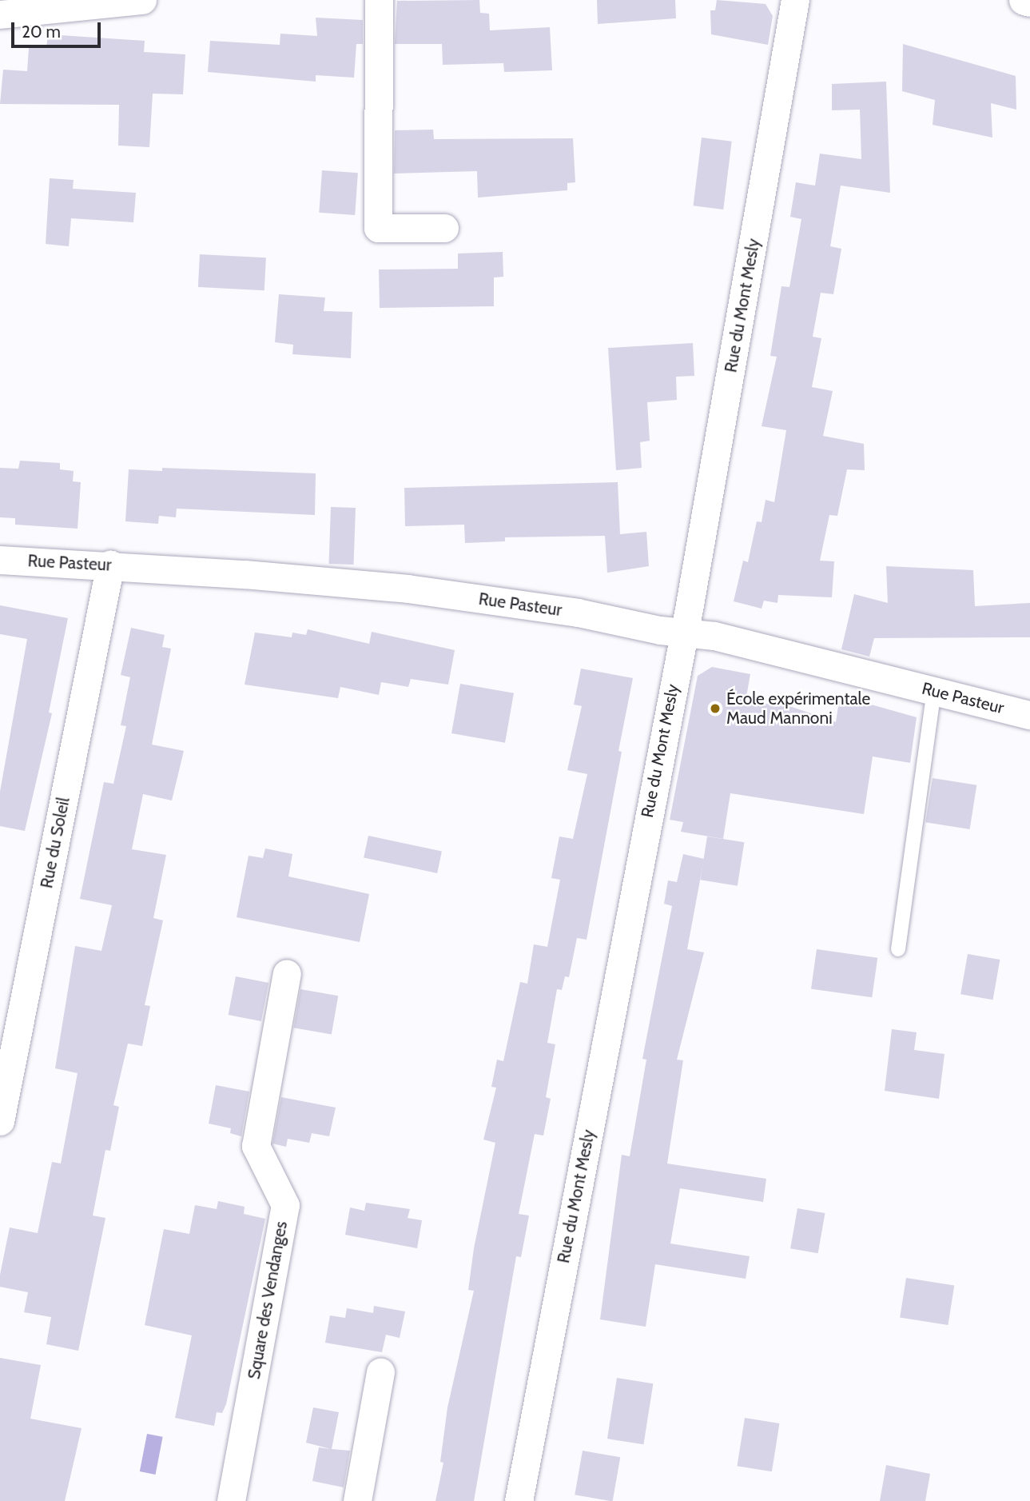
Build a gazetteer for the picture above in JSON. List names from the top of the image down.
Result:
{
  "streets": {
    "street": [
      "Rue du Mont Mesly",
      "Rue Pasteur",
      "Rue du Soleil",
      "Square des Vendanges"
    ]
  },
  "crossings": [
    ["Rue du Mont Mesly", "Rue Pasteur"],
    ["Rue Pasteur", "Rue du Soleil"]
  ],
  "places": ["École expérimentale Maud Mannoni"],
  "scale_bar": "20 m"
}
